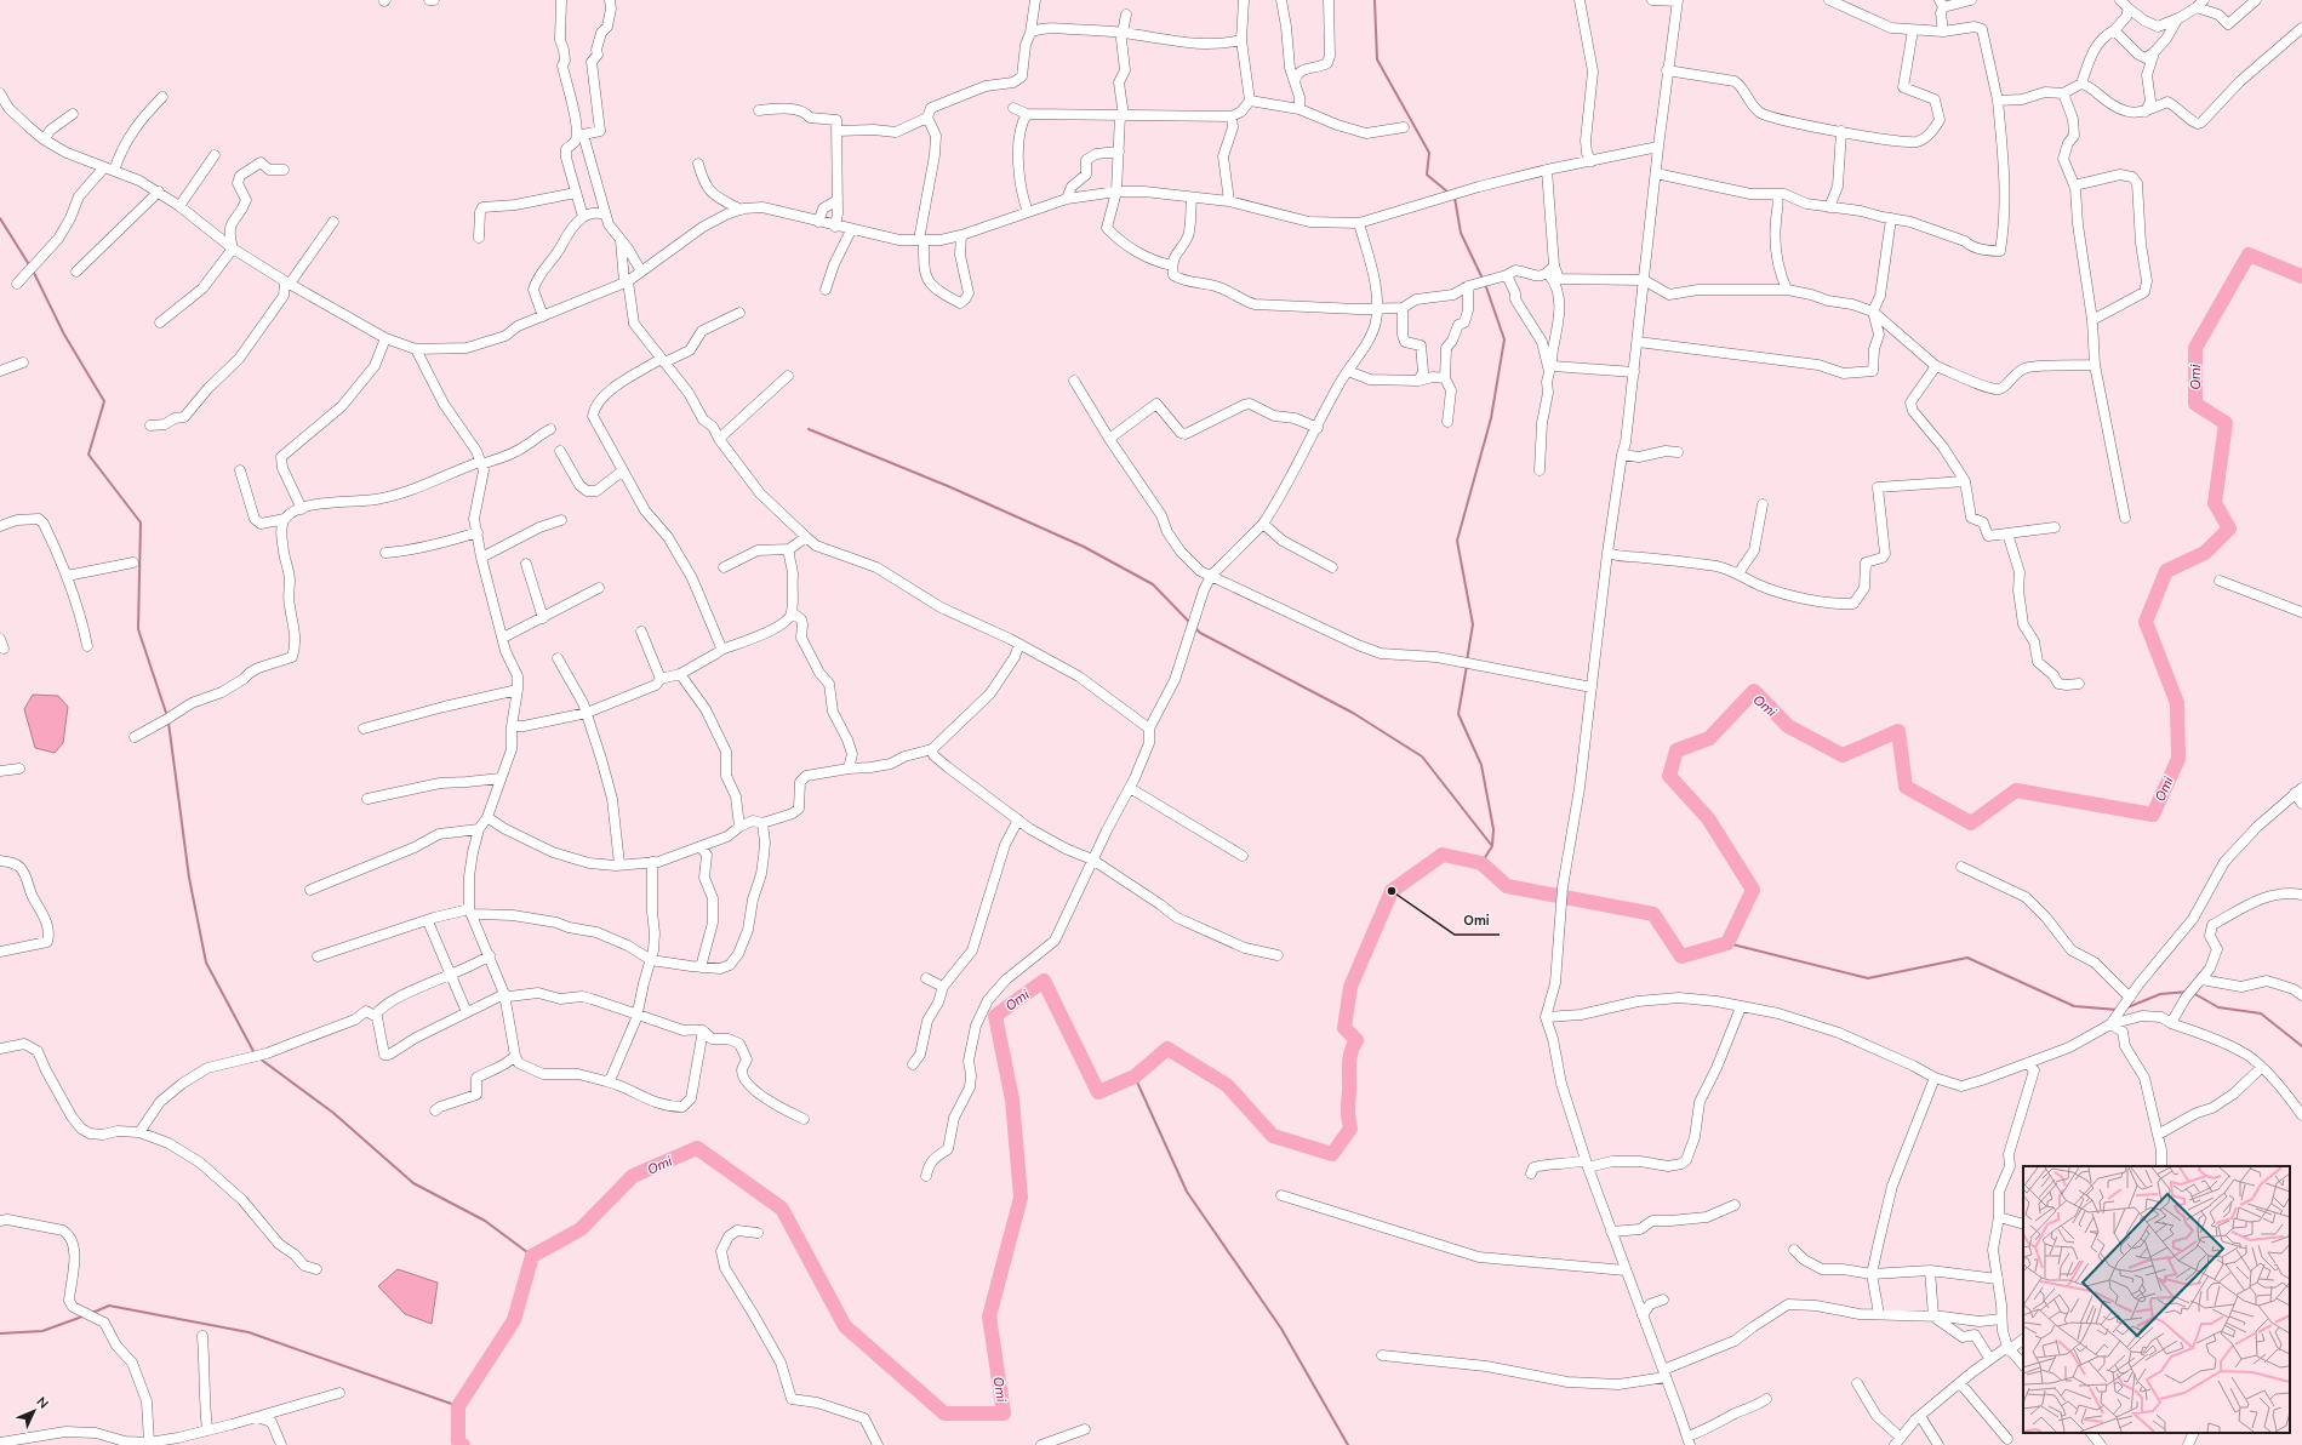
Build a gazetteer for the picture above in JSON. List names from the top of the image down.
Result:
{
  "water": ["Omi"],
  "places": ["Omi"],
  "north": "top right"
}
